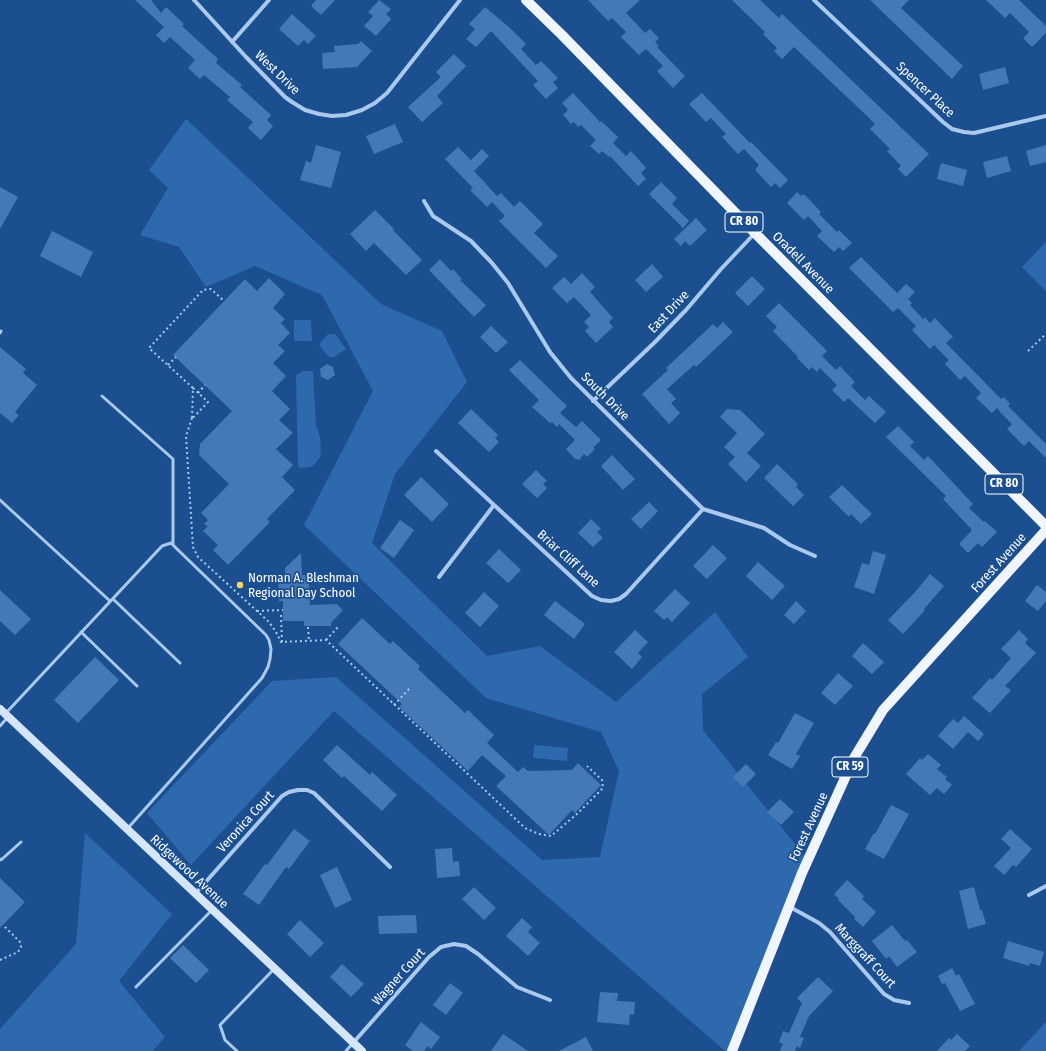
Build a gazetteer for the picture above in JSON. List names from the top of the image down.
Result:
{
  "streets": {
    "main road": [
      "CR 80",
      "Oradell Avenue",
      "Forest Avenue",
      "CR 59"
    ],
    "street": [
      "West Drive",
      "Spencer Place",
      "East Drive",
      "South Drive",
      "Briar Cliff Lane",
      "Veronica Court",
      "Ridgewood Avenue",
      "Marggraff Court",
      "Wagner Court"
    ]
  },
  "crossings": [
    ["Oradell Avenue", "East Drive"],
    ["East Drive", "South Drive"],
    ["South Drive", "Briar Cliff Lane"],
    ["Forest Avenue", "Marggraff Court"],
    ["Veronica Court", "Ridgewood Avenue"],
    ["Ridgewood Avenue", "Wagner Court"]
  ],
  "places": ["Norman A. Bleshman Regional Day School"]
}
